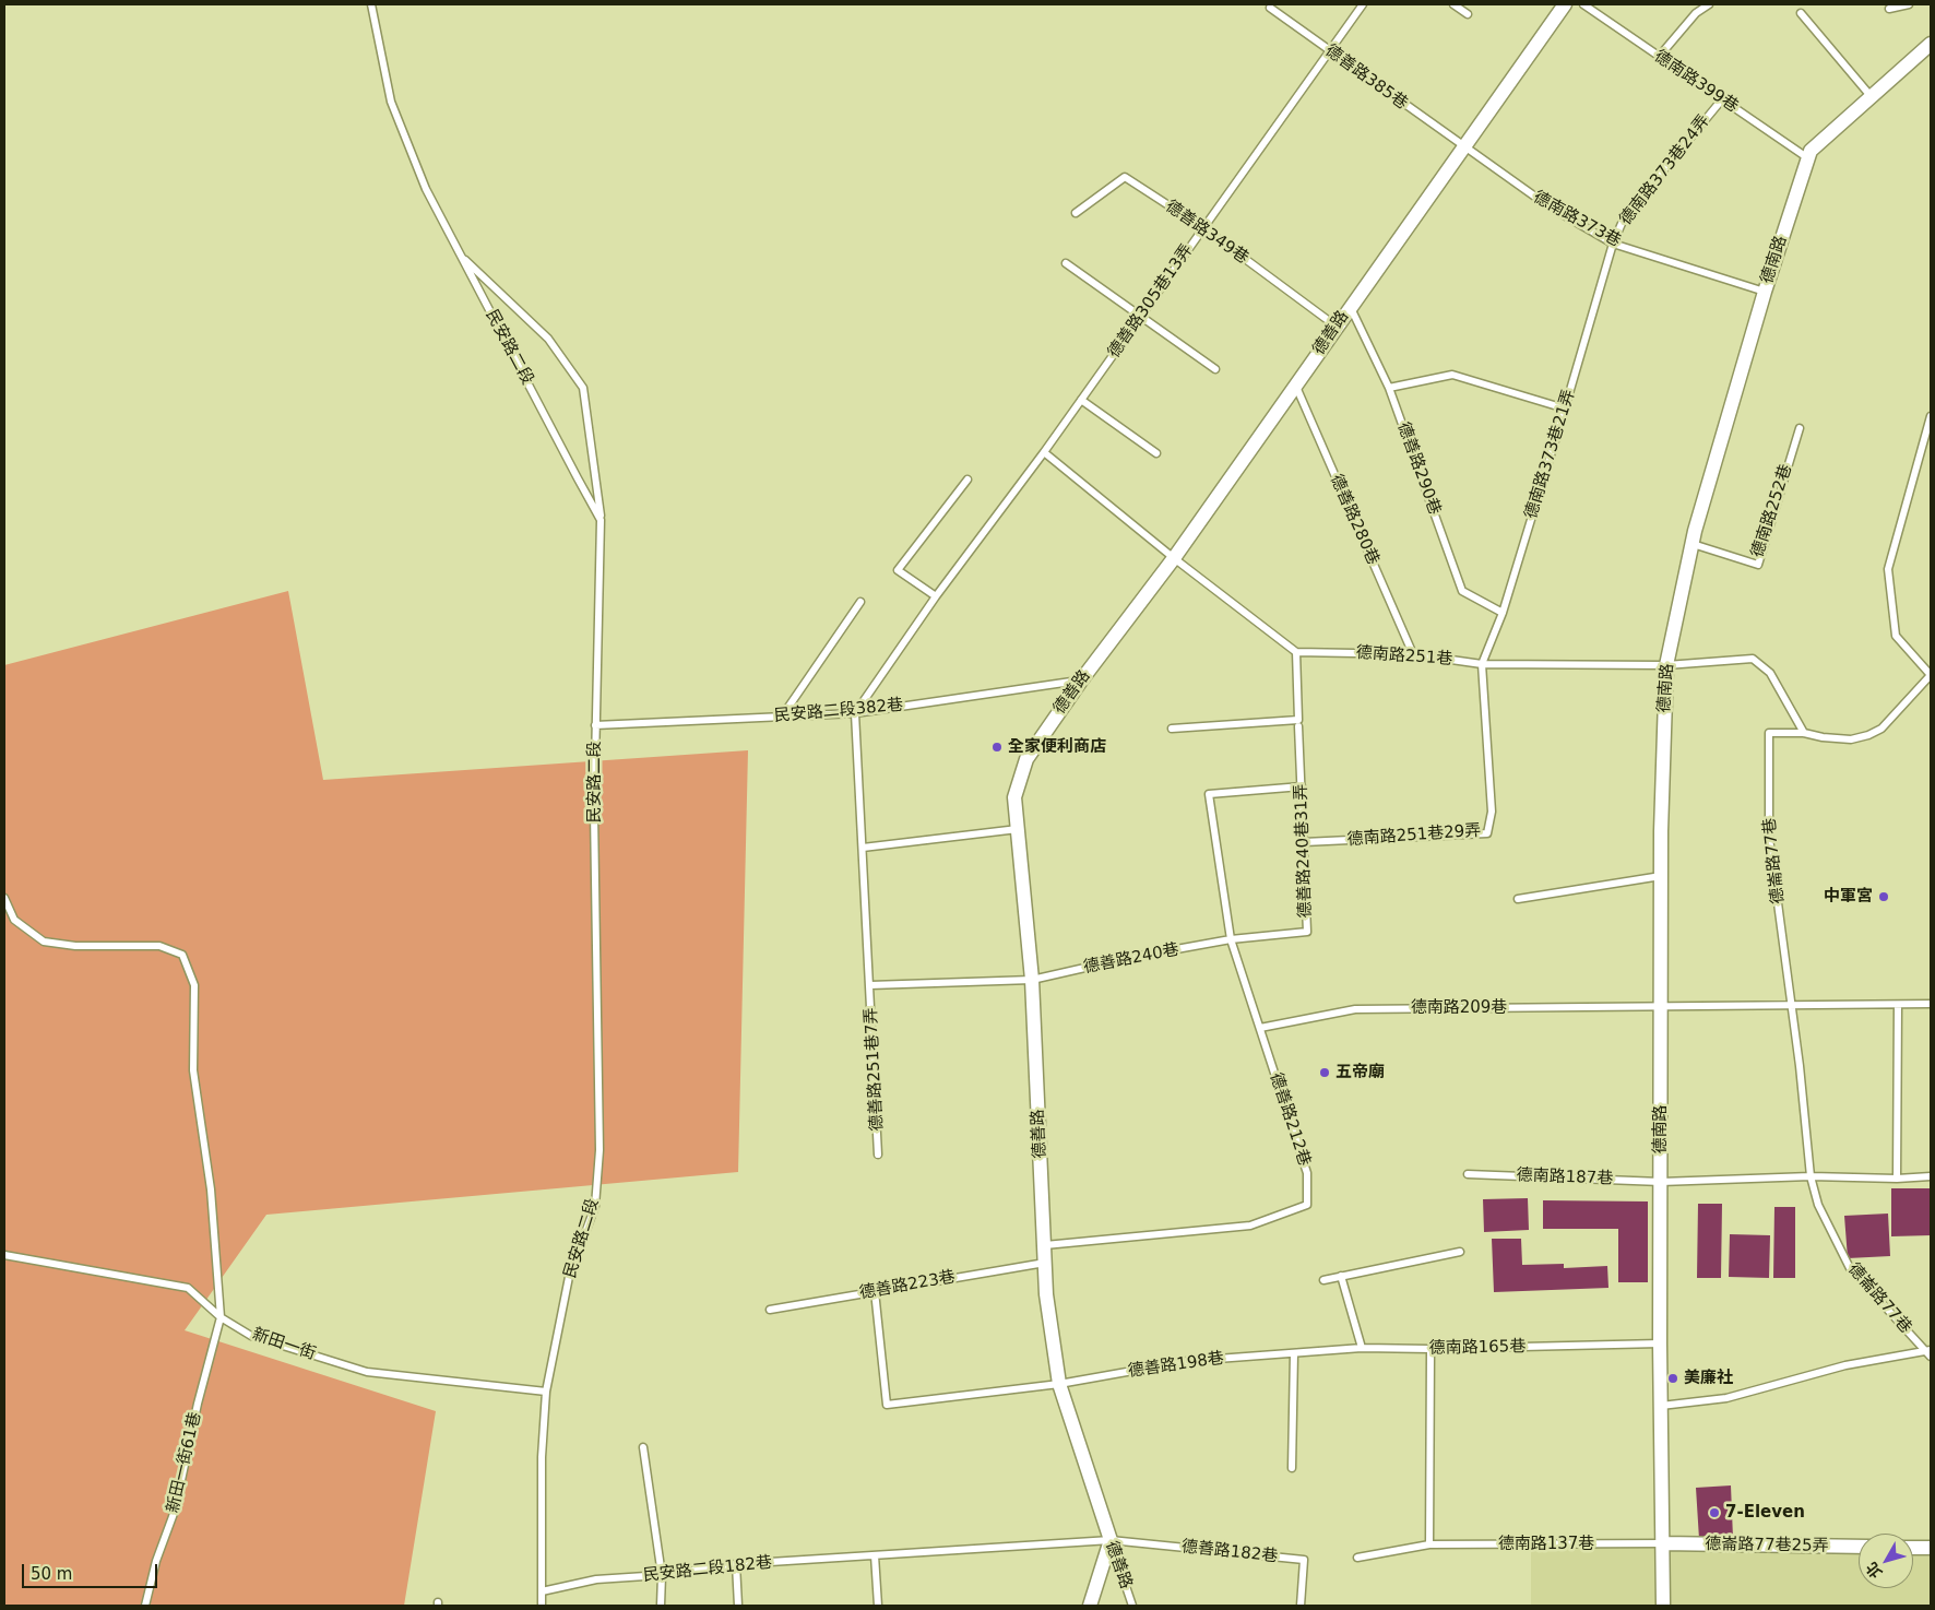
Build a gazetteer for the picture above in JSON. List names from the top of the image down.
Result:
{
  "streets": {
    "street": ["德南路", "德善路", "德崙路77巷25弄"],
    "lane": [
      "德善路385巷",
      "德南路399巷",
      "德南路373巷24弄",
      "德南路373巷",
      "德善路349巷",
      "德善路305巷13弄",
      "民安路二段",
      "德南路373巷21弄",
      "德善路290巷",
      "德南路252巷",
      "德善路280巷",
      "德南路251巷",
      "民安路二段382巷",
      "德南路251巷29弄",
      "德善路240巷31弄",
      "德崙路77巷",
      "德善路240巷",
      "德南路209巷",
      "德善路251巷7弄",
      "德善路212巷",
      "德南路187巷",
      "德善路223巷",
      "新田一街",
      "德南路165巷",
      "德善路198巷",
      "新田一街61巷",
      "德南路137巷",
      "德善路182巷",
      "民安路二段182巷"
    ]
  },
  "crossings": [
    ["德善路385巷", "德南路373巷"],
    ["德善路385巷", "德善路305巷13弄"],
    ["德善路385巷", "德善路"],
    ["德南路399巷", "德南路373巷24弄"],
    ["德南路399巷", "德南路"],
    ["德南路373巷24弄", "德南路373巷"],
    ["德南路373巷24弄", "德南路373巷21弄"],
    ["德南路373巷", "德南路"],
    ["德南路373巷", "德善路"],
    ["德南路373巷", "德南路373巷21弄"],
    ["德善路349巷", "德善路305巷13弄"],
    ["德善路349巷", "德善路"],
    ["德南路", "德南路252巷"],
    ["德南路", "德南路251巷"],
    ["德南路", "德南路209巷"],
    ["德南路", "德南路187巷"],
    ["德南路", "德南路165巷"],
    ["德南路", "德南路137巷"],
    ["德南路", "德崙路77巷25弄"],
    ["德善路305巷13弄", "民安路二段382巷"],
    ["德善路305巷13弄", "德善路251巷7弄"],
    ["德善路", "德善路290巷"],
    ["德善路", "德善路280巷"],
    ["德善路", "民安路二段382巷"],
    ["德善路", "德善路240巷"],
    ["德善路", "德善路212巷"],
    ["德善路", "德善路223巷"],
    ["德善路", "德善路198巷"],
    ["德善路", "德善路182巷"],
    ["德善路", "民安路二段182巷"],
    ["民安路二段", "民安路二段382巷"],
    ["民安路二段", "新田一街"],
    ["民安路二段", "民安路二段182巷"],
    ["德南路373巷21弄", "德善路290巷"],
    ["德南路373巷21弄", "德南路251巷"],
    ["德南路373巷21弄", "德南路251巷29弄"],
    ["德善路280巷", "德南路251巷"],
    ["德南路251巷", "德南路251巷29弄"],
    ["德南路251巷", "德崙路77巷"],
    ["民安路二段382巷", "德善路251巷7弄"],
    ["德南路251巷29弄", "德善路240巷31弄"],
    ["德善路240巷31弄", "德善路240巷"],
    ["德善路240巷31弄", "德善路212巷"],
    ["德崙路77巷", "德南路209巷"],
    ["德崙路77巷", "德南路187巷"],
    ["德善路240巷", "德善路251巷7弄"],
    ["德善路240巷", "德善路212巷"],
    ["德南路209巷", "德善路212巷"],
    ["德善路223巷", "德善路198巷"],
    ["新田一街", "新田一街61巷"],
    ["德南路165巷", "德善路198巷"],
    ["德南路137巷", "德崙路77巷25弄"],
    ["德善路182巷", "民安路二段182巷"]
  ],
  "places": [
    "全家便利商店",
    "中軍宮",
    "五帝廟",
    "美廉社",
    "7-Eleven"
  ],
  "scale_bar": "50 m",
  "north": "bottom left"
}
